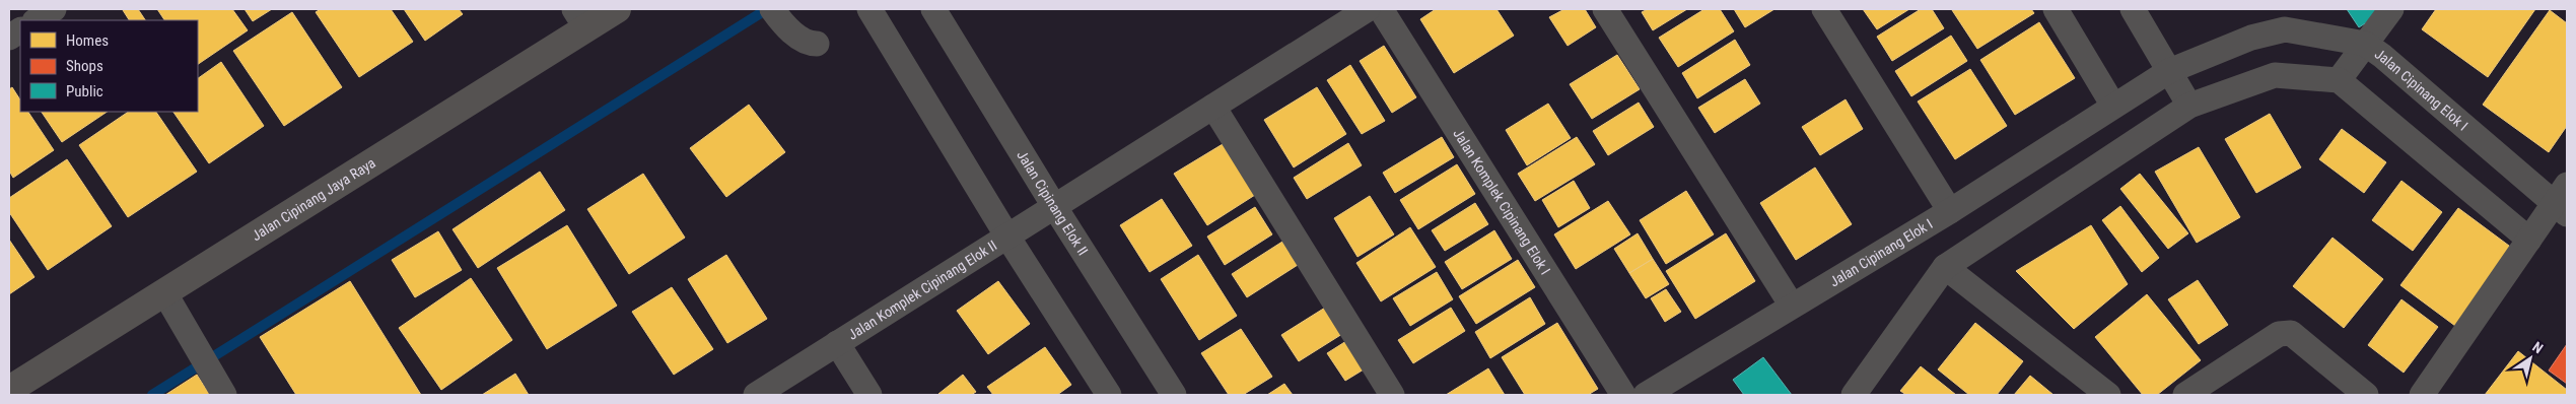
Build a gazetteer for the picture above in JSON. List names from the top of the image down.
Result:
{
  "streets": {
    "street": [
      "Jalan Cipinang Elok I",
      "Jalan Cipinang Jaya Raya",
      "Jalan Komplek Cipinang Elok I",
      "Jalan Cipinang Elok II",
      "Jalan Komplek Cipinang Elok II"
    ]
  },
  "legend": ["Homes", "Shops", "Public"],
  "north": "top right"
}
